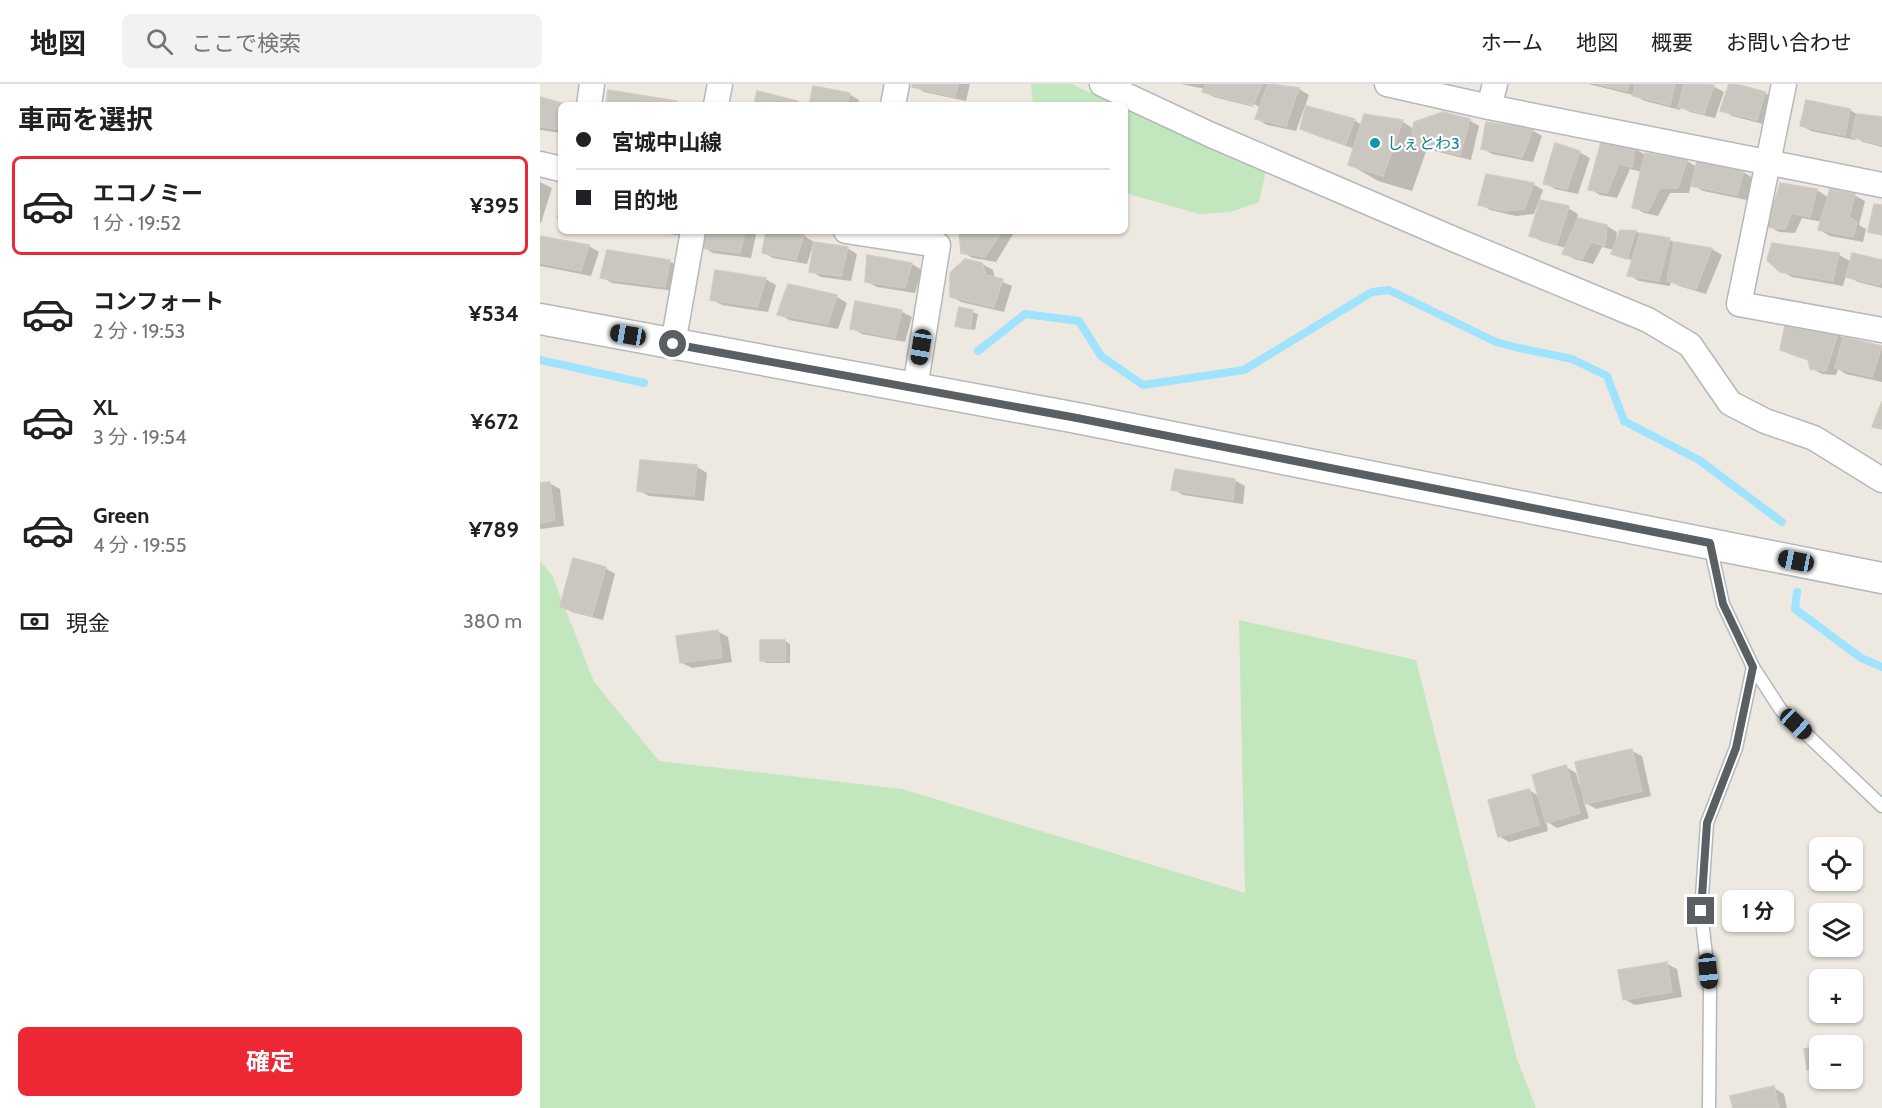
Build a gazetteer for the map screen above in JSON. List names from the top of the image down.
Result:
{
  "places": ["しぇとわ3"],
  "page": {
    "header": "地図",
    "search": "ここで検索",
    "nav": [
      "ホーム",
      "地図",
      "概要",
      "お問い合わせ"
    ],
    "heading": "車両を選択",
    "banner": ["宮城中山線", "目的地"],
    "list": [
      {
        "name": "エコノミー",
        "note": "1 分 · 19:52",
        "value": "¥395"
      },
      {
        "name": "コンフォート",
        "note": "2 分 · 19:53",
        "value": "¥534"
      },
      {
        "name": "XL",
        "note": "3 分 · 19:54",
        "value": "¥672"
      },
      {
        "name": "Green",
        "note": "4 分 · 19:55",
        "value": "¥789"
      }
    ],
    "pay": ["現金", "380 m"],
    "map_buttons": ["+", "−"],
    "bubble": "1 分",
    "buttons": "確定"
  }
}
